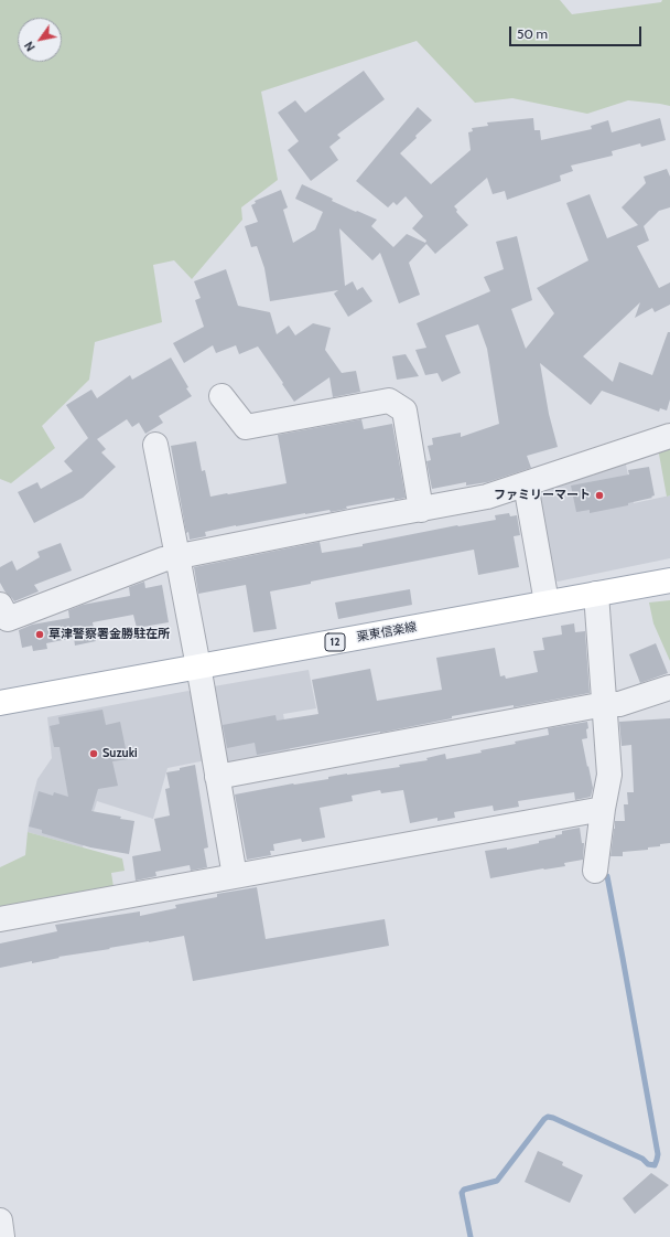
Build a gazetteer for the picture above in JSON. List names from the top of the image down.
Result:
{
  "streets": {
    "main road": ["栗東信楽線", "12"]
  },
  "places": ["ファミリーマート", "草津警察署金勝駐在所", "Suzuki"],
  "scale_bar": "50 m",
  "north": "bottom left"
}
